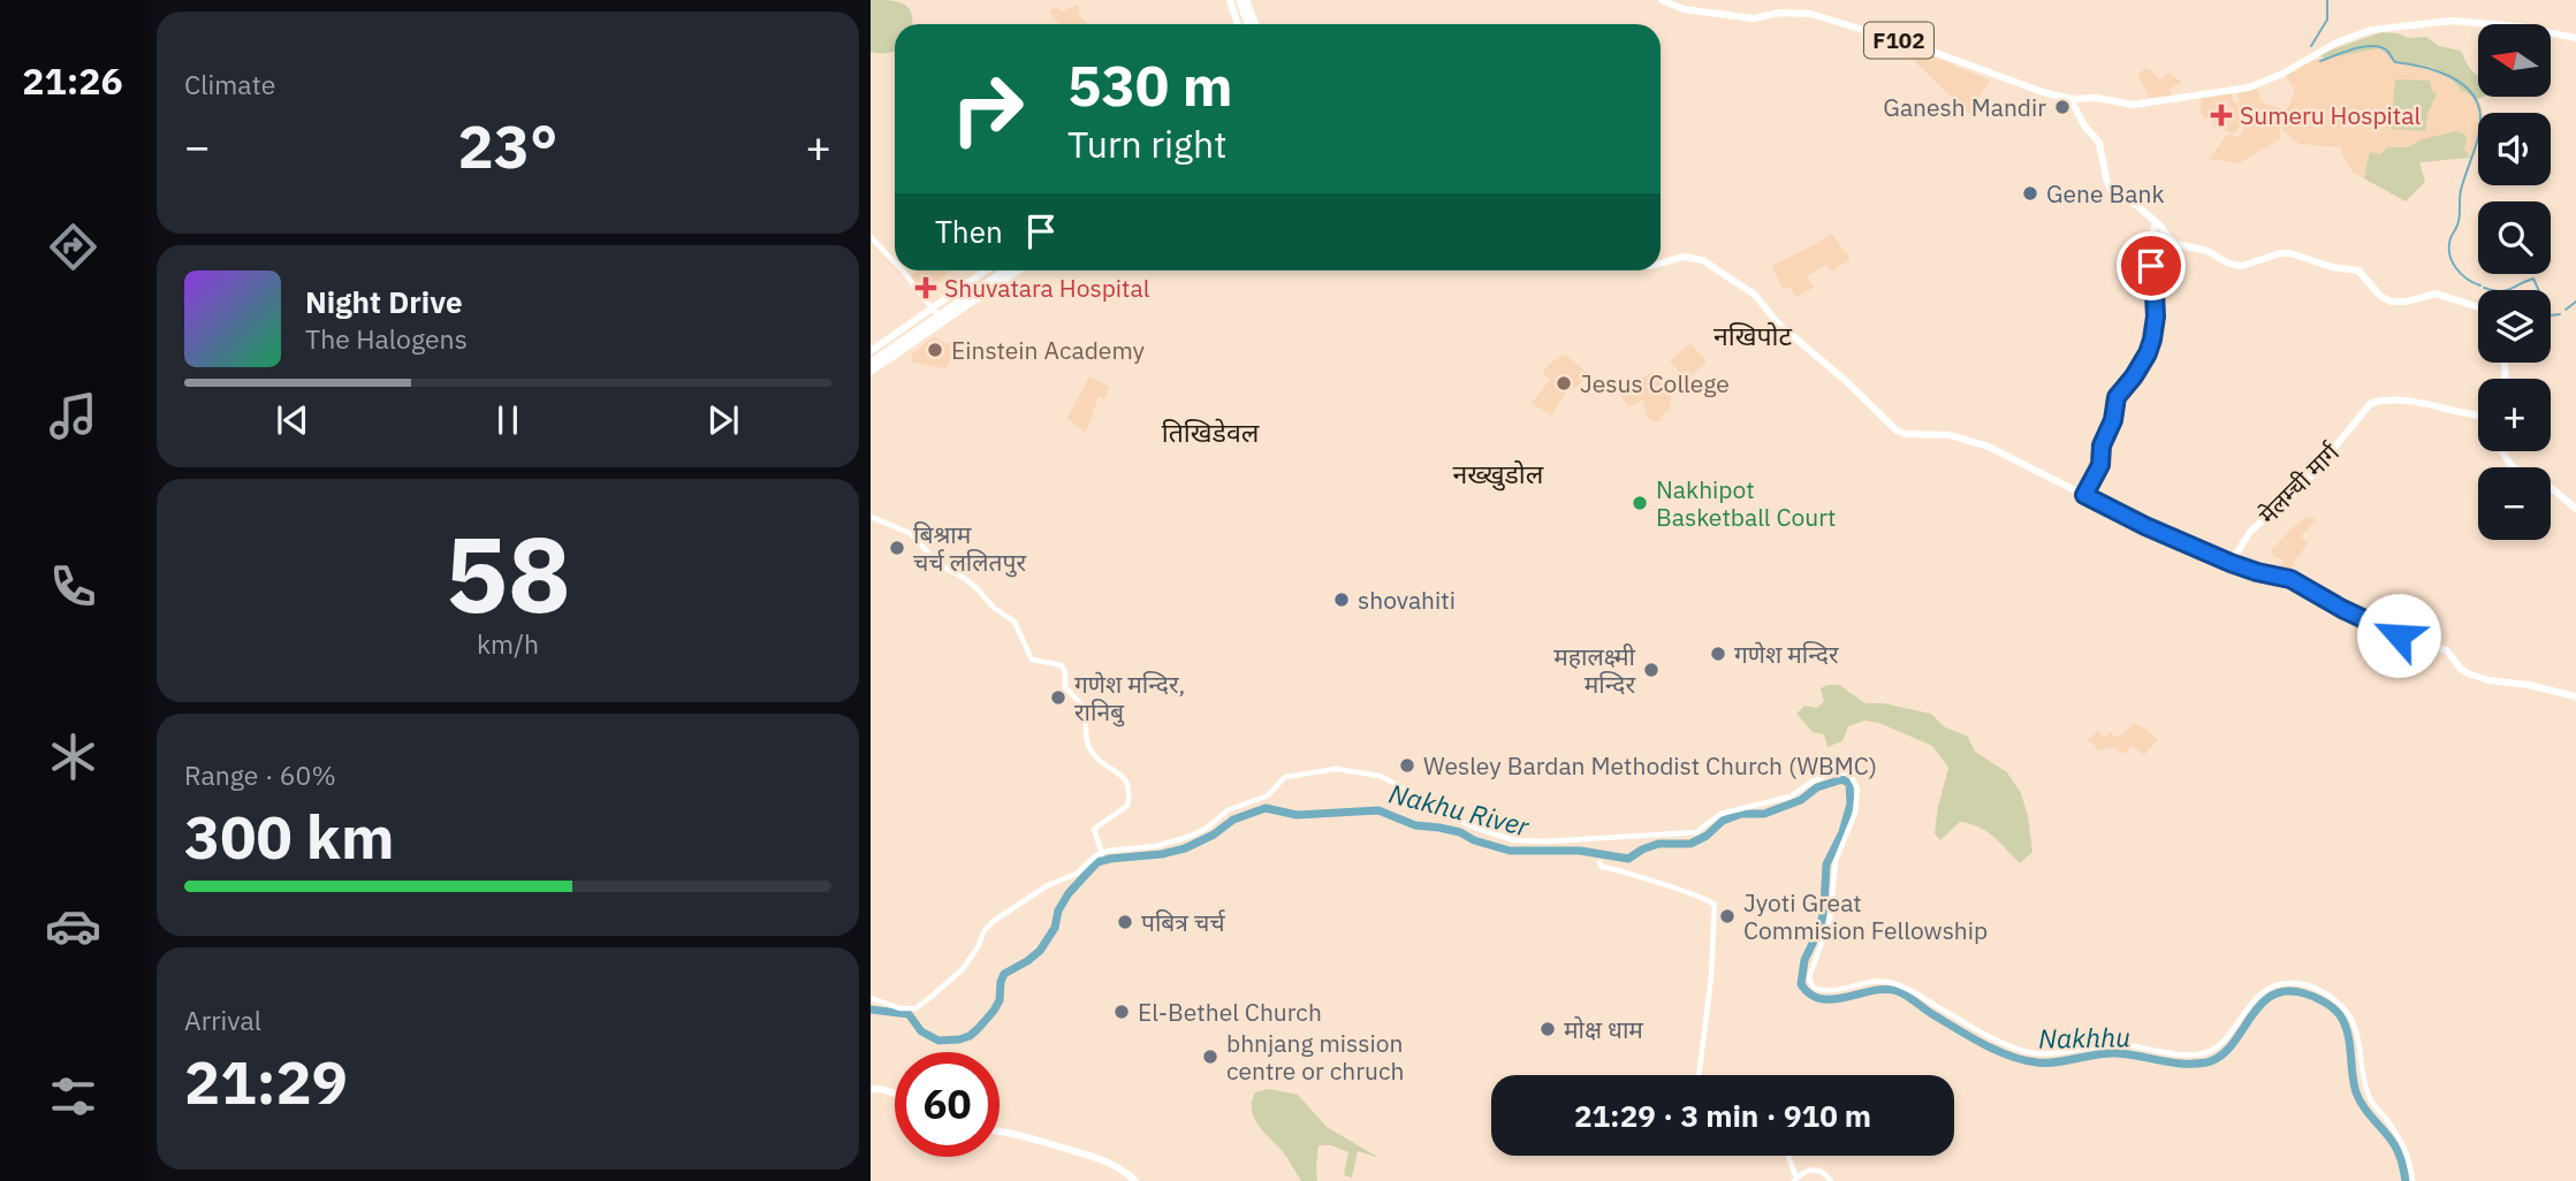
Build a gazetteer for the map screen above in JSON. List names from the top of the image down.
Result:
{
  "streets": {
    "main road": ["F102", "मेलम्ची मार्ग"]
  },
  "districts": ["नखिपोट", "तिखिडेवल", "नख्खुडोल"],
  "water": ["Nakhu River", "Nakhhu"],
  "places": {
    "other": [
      "Ganesh Mandir",
      "Gene Bank",
      "Einstein Academy",
      "Jesus College",
      "Nakhipot Basketball Court",
      "बिश्राम चर्च ललितपुर",
      "shovahiti",
      "गणेश मन्दिर",
      "महालक्ष्मी मन्दिर",
      "गणेश मन्दिर, रानिबु",
      "Wesley Bardan Methodist Church (WBMC)",
      "Jyoti Great Commision Fellowship",
      "पबित्र चर्च",
      "El-Bethel Church",
      "मोक्ष धाम",
      "bhnjang mission centre or chruch"
    ],
    "health": ["Sumeru Hospital", "Shuvatara Hospital"]
  },
  "north": "left",
  "page": {
    "tabs": "21:26",
    "tile": [
      "Climate",
      ["58", "km/h"],
      ["Range · 60%", "300 km"],
      ["Arrival", "21:29"]
    ],
    "map_buttons": ["+", "−"],
    "turn": ["530 m", "Turn right"],
    "heat": ["−", "23°", "+"],
    "then": "Then",
    "song": ["Night Drive", "The Halogens"],
    "limit": "60",
    "trip": "21:29 · 3 min · 910 m"
  }
}
